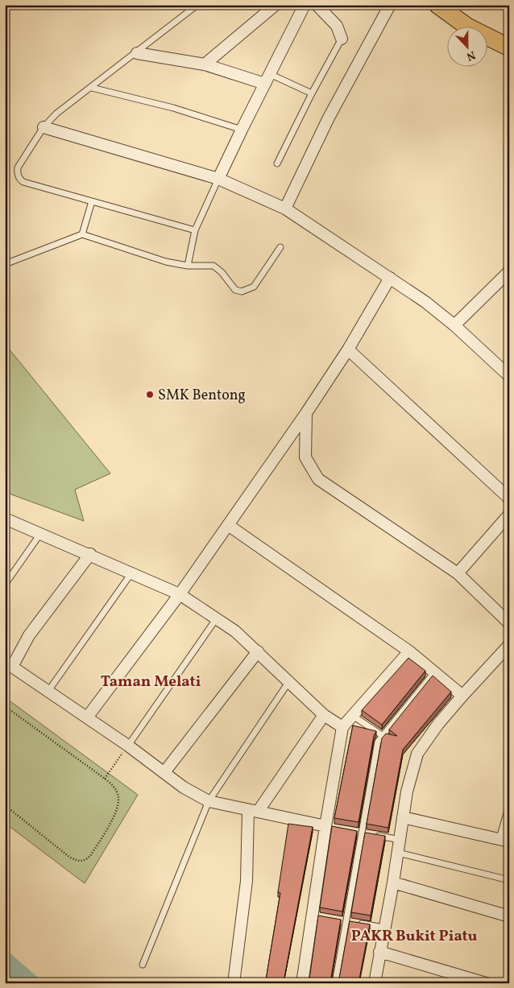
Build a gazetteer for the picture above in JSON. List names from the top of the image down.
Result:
{
  "districts": ["Taman Melati", "PAKR Bukit Piatu"],
  "places": ["SMK Bentong"],
  "north": "bottom"
}
